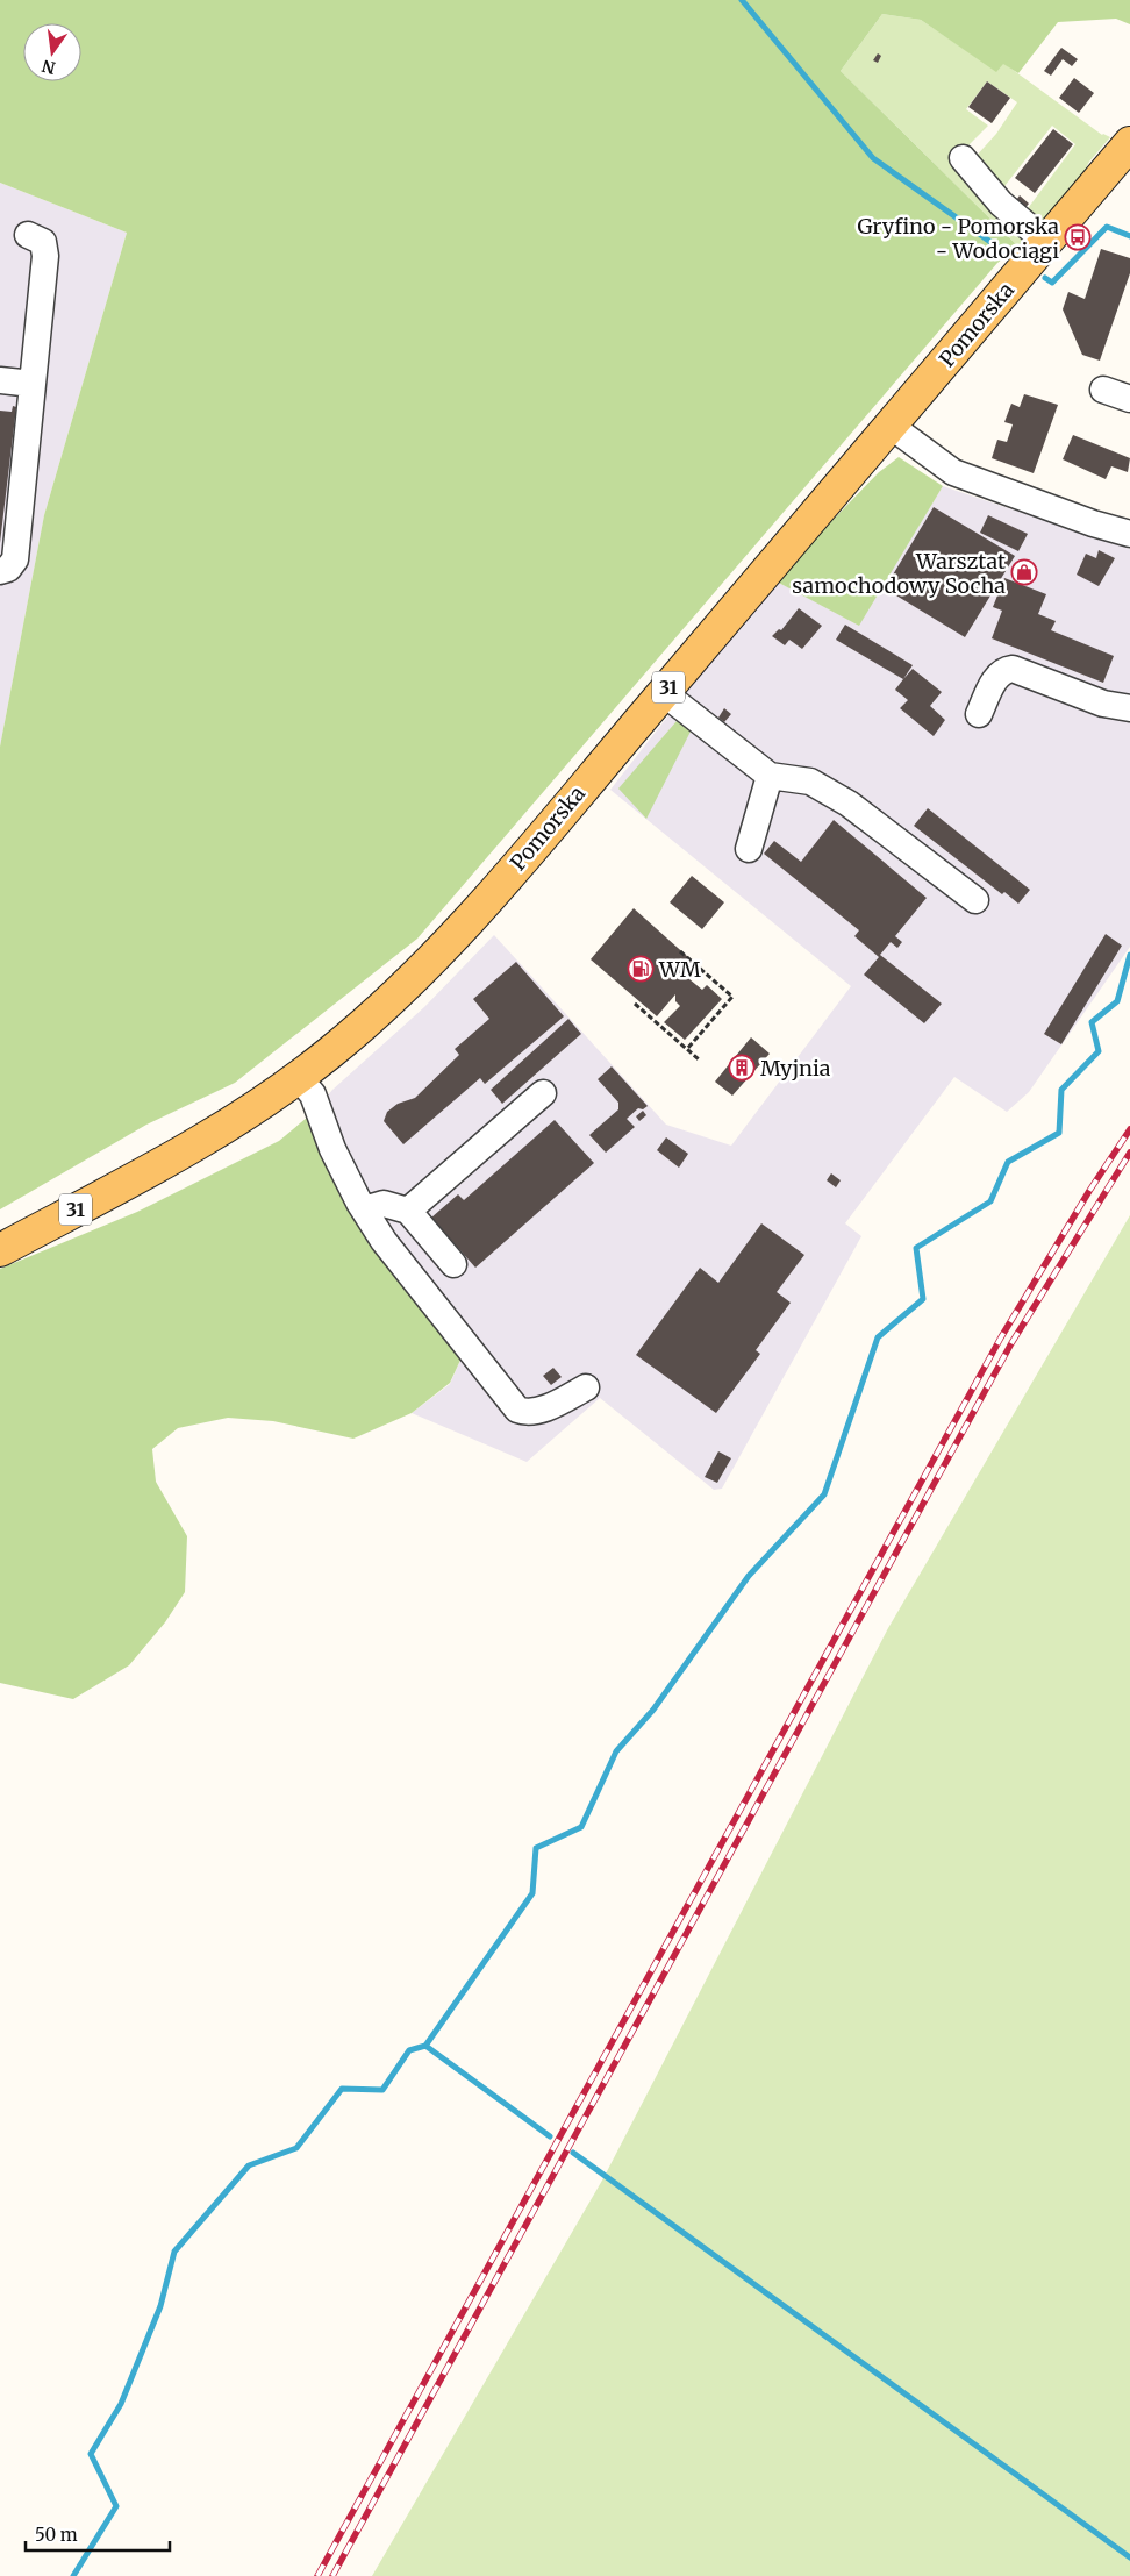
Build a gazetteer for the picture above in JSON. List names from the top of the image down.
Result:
{
  "streets": {
    "main road": ["Pomorska", "31"]
  },
  "places": {
    "bus stop": ["Gryfino - Pomorska - Wodociągi"],
    "shop": ["Warsztat samochodowy Socha"],
    "fuel station": ["WM"],
    "building": ["Myjnia"]
  },
  "scale_bar": "50 m",
  "north": "bottom"
}
